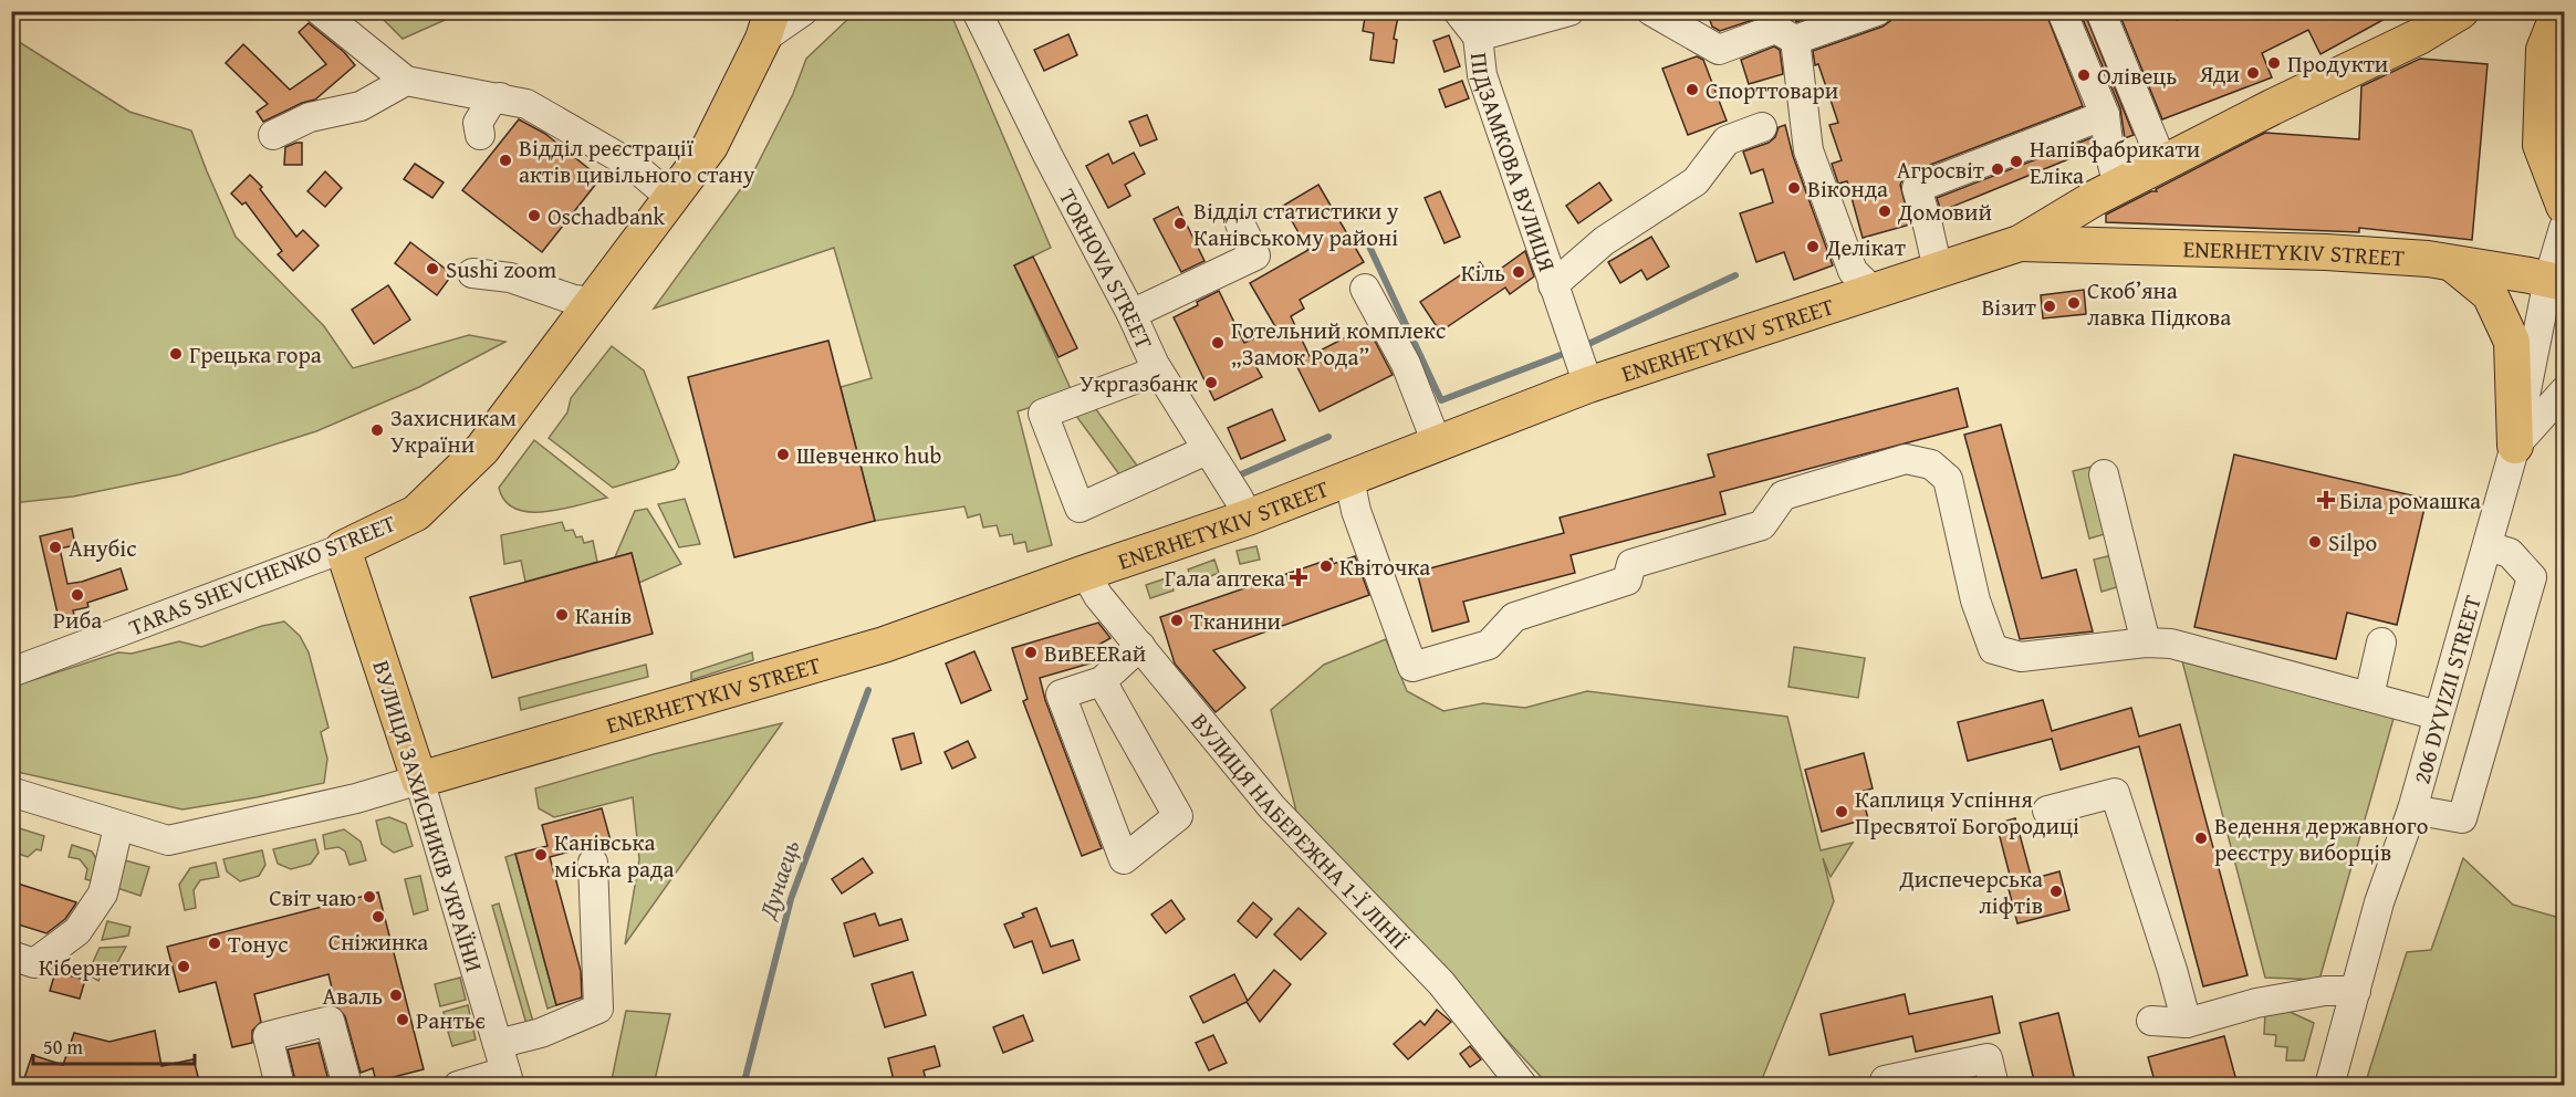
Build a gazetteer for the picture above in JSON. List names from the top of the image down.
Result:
{
  "streets": {
    "main road": ["ENERHETYKIV STREET", "TARAS SHEVCHENKO STREET", "ВУЛИЦЯ ЗАХИСНИКІВ УКРАЇНИ"],
    "street": [
      "ПІДЗАМКОВА ВУЛИЦЯ",
      "TORHOVA STREET",
      "206 DYVIZII STREET",
      "ВУЛИЦЯ НАБЕРЕЖНА 1-Ї ЛІНІЇ"
    ]
  },
  "crossings": [
    ["ПІДЗАМКОВА ВУЛИЦЯ", "ENERHETYKIV STREET"],
    ["ENERHETYKIV STREET", "TORHOVA STREET"],
    ["ENERHETYKIV STREET", "206 DYVIZII STREET"],
    ["ENERHETYKIV STREET", "ВУЛИЦЯ ЗАХИСНИКІВ УКРАЇНИ"],
    ["ENERHETYKIV STREET", "ВУЛИЦЯ НАБЕРЕЖНА 1-Ї ЛІНІЇ"],
    ["TARAS SHEVCHENKO STREET", "ВУЛИЦЯ ЗАХИСНИКІВ УКРАЇНИ"]
  ],
  "water": ["Дунаець"],
  "places": {
    "other": [
      "Продукти",
      "Яди",
      "Олівець",
      "Спорттовари",
      "Відділ реєстрації актів цивільного стану",
      "Напівфабрикати Еліка",
      "Агросвіт",
      "Віконда",
      "Домовий",
      "Oschadbank",
      "Відділ статистики у Канівському районі",
      "Делікат",
      "Sushi zoom",
      "Кіль",
      "Скоб’яна лавка Підкова",
      "Візит",
      "Готельний комплекс „Замок Рода”",
      "Грецька гора",
      "Укргазбанк",
      "Захисникам України",
      "Шевченко hub",
      "Silpo",
      "Анубіс",
      "Квіточка",
      "Риба",
      "Канів",
      "Тканини",
      "ВиBEERай",
      "Каплиця Успіння Пресвятої Богородиці",
      "Ведення державного реєстру виборців",
      "Канівська міська рада",
      "Диспечерська ліфтів",
      "Світ чаю",
      "Сніжинка",
      "Тонус",
      "Кібернетики",
      "Аваль",
      "Рантьє"
    ],
    "health": ["Біла ромашка", "Гала аптека"]
  },
  "scale_bar": "50 m"
}
